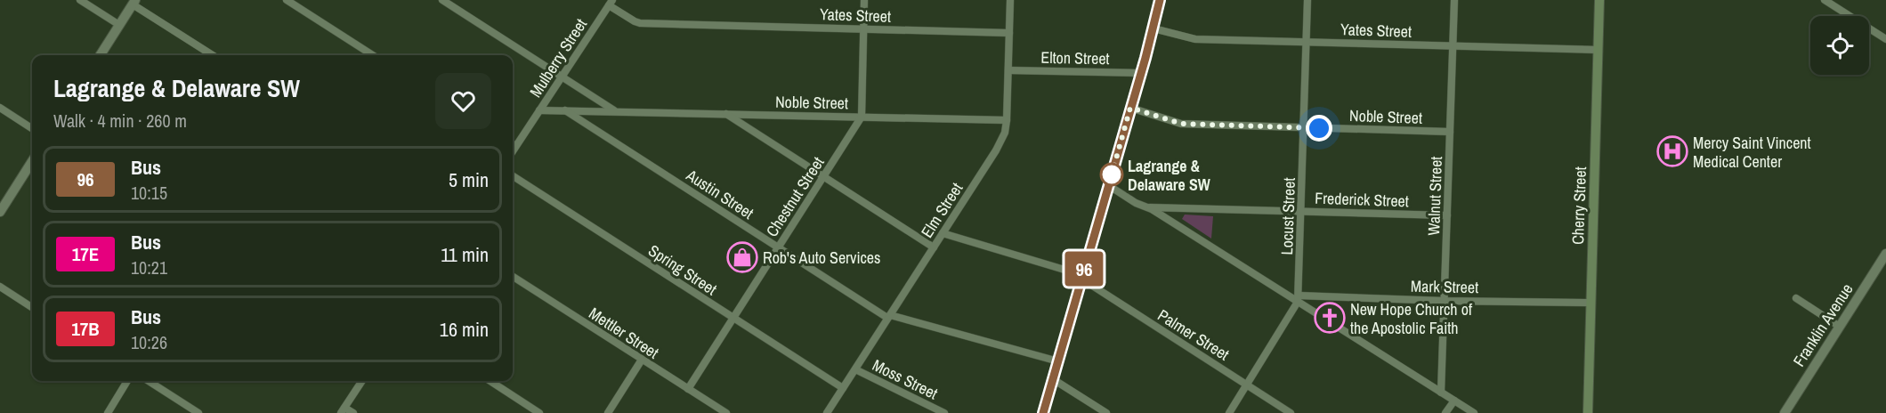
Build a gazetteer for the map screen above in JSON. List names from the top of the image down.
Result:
{
  "streets": {
    "main road": ["Cherry Street"],
    "street": [
      "Yates Street",
      "Mulberry Street",
      "Elton Street",
      "Noble Street",
      "Austin Street",
      "Walnut Street",
      "Chestnut Street",
      "Frederick Street",
      "Elm Street",
      "Locust Street",
      "Spring Street",
      "Mark Street",
      "Franklin Avenue",
      "Mettler Street",
      "Palmer Street",
      "Moss Street"
    ]
  },
  "crossings": [
    ["Yates Street", "Mulberry Street"],
    ["Yates Street", "Walnut Street"],
    ["Yates Street", "Cherry Street"],
    ["Yates Street", "Elm Street"],
    ["Yates Street", "Locust Street"],
    ["Mulberry Street", "Noble Street"],
    ["Elton Street", "Elm Street"],
    ["Noble Street", "Austin Street"],
    ["Noble Street", "Walnut Street"],
    ["Noble Street", "Chestnut Street"],
    ["Noble Street", "Elm Street"],
    ["Noble Street", "Locust Street"],
    ["Austin Street", "Chestnut Street"],
    ["Austin Street", "Elm Street"],
    ["Walnut Street", "Frederick Street"],
    ["Walnut Street", "Mark Street"],
    ["Chestnut Street", "Spring Street"],
    ["Chestnut Street", "Mettler Street"],
    ["Frederick Street", "Locust Street"],
    ["Cherry Street", "Mark Street"],
    ["Elm Street", "Spring Street"],
    ["Elm Street", "Palmer Street"],
    ["Elm Street", "Moss Street"],
    ["Locust Street", "Mark Street"],
    ["Locust Street", "Palmer Street"]
  ],
  "places": {
    "hospital": ["Mercy Saint Vincent Medical Center"],
    "other": ["Lagrange & Delaware SW"],
    "shop": ["Rob's Auto Services"],
    "church": ["New Hope Church of the Apostolic Faith"]
  },
  "lines": ["bus line 96"],
  "page": {
    "on_map": "96",
    "heading": ["Lagrange & Delaware SW", "Walk · 4 min · 260 m"],
    "list": [
      {
        "mark": "96",
        "name": "Bus",
        "note": "10:15",
        "value": "5 min"
      },
      {
        "mark": "17E",
        "name": "Bus",
        "note": "10:21",
        "value": "11 min"
      },
      {
        "mark": "17B",
        "name": "Bus",
        "note": "10:26",
        "value": "16 min"
      }
    ]
  }
}
